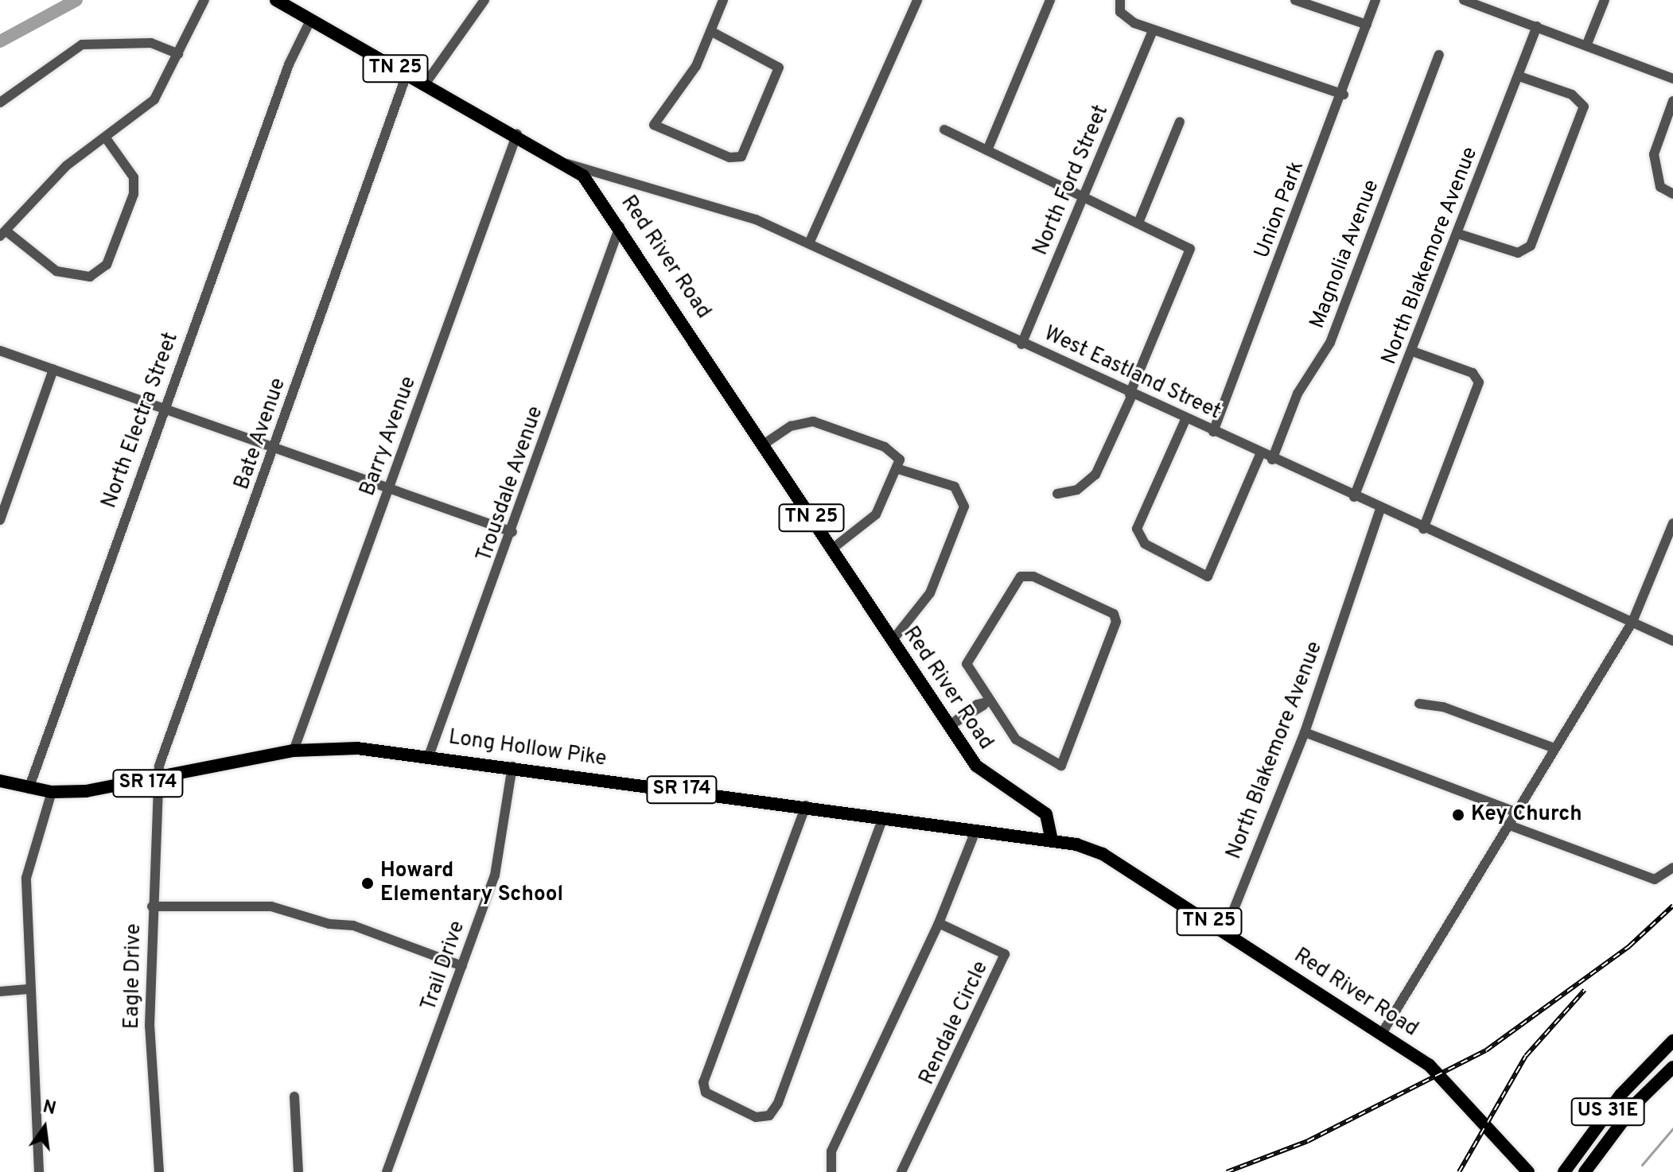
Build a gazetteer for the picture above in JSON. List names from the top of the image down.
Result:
{
  "streets": {
    "main road": [
      "TN 25",
      "Red River Road",
      "West Eastland Street",
      "Long Hollow Pike",
      "SR 174",
      "US 31E"
    ],
    "street": [
      "North Ford Street",
      "Union Park",
      "Magnolia Avenue",
      "North Blakemore Avenue",
      "North Electra Street",
      "Bate Avenue",
      "Barry Avenue",
      "Trousdale Avenue",
      "Trail Drive",
      "Eagle Drive",
      "Rendale Circle"
    ]
  },
  "crossings": [
    ["TN 25", "West Eastland Street"],
    ["TN 25", "North Electra Street"],
    ["TN 25", "Bate Avenue"],
    ["TN 25", "Barry Avenue"],
    ["North Ford Street", "West Eastland Street"],
    ["Union Park", "West Eastland Street"],
    ["Magnolia Avenue", "West Eastland Street"],
    ["North Blakemore Avenue", "Red River Road"],
    ["North Blakemore Avenue", "West Eastland Street"],
    ["Red River Road", "West Eastland Street"],
    ["Red River Road", "Trousdale Avenue"],
    ["Red River Road", "Long Hollow Pike"],
    ["West Eastland Street", "Barry Avenue"],
    ["North Electra Street", "Long Hollow Pike"],
    ["Bate Avenue", "Long Hollow Pike"],
    ["Bate Avenue", "Eagle Drive"],
    ["Barry Avenue", "Long Hollow Pike"],
    ["Trousdale Avenue", "Long Hollow Pike"],
    ["Long Hollow Pike", "Trail Drive"],
    ["Long Hollow Pike", "Eagle Drive"]
  ],
  "places": ["Key Church", "Howard Elementary School"],
  "north": "top"
}
